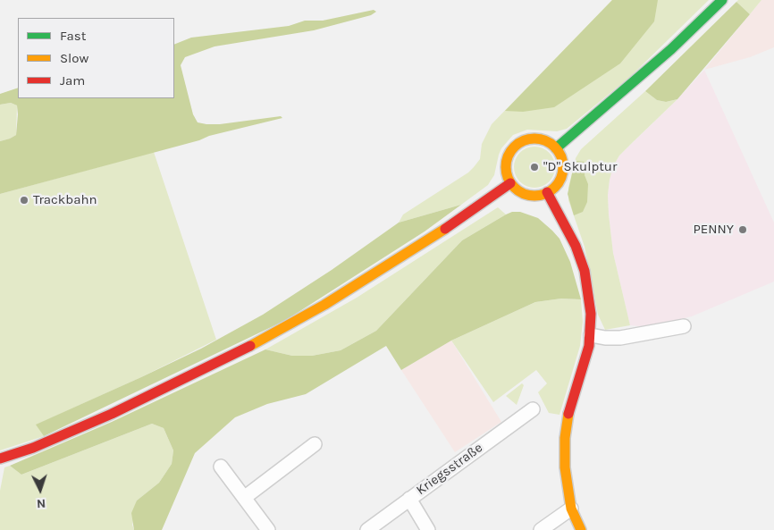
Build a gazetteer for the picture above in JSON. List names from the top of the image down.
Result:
{
  "streets": {
    "street": ["Kriegsstraße"]
  },
  "places": ["\"D\" Skulptur", "Trackbahn", "PENNY"],
  "legend": ["Fast", "Slow", "Jam"],
  "north": "bottom"
}
